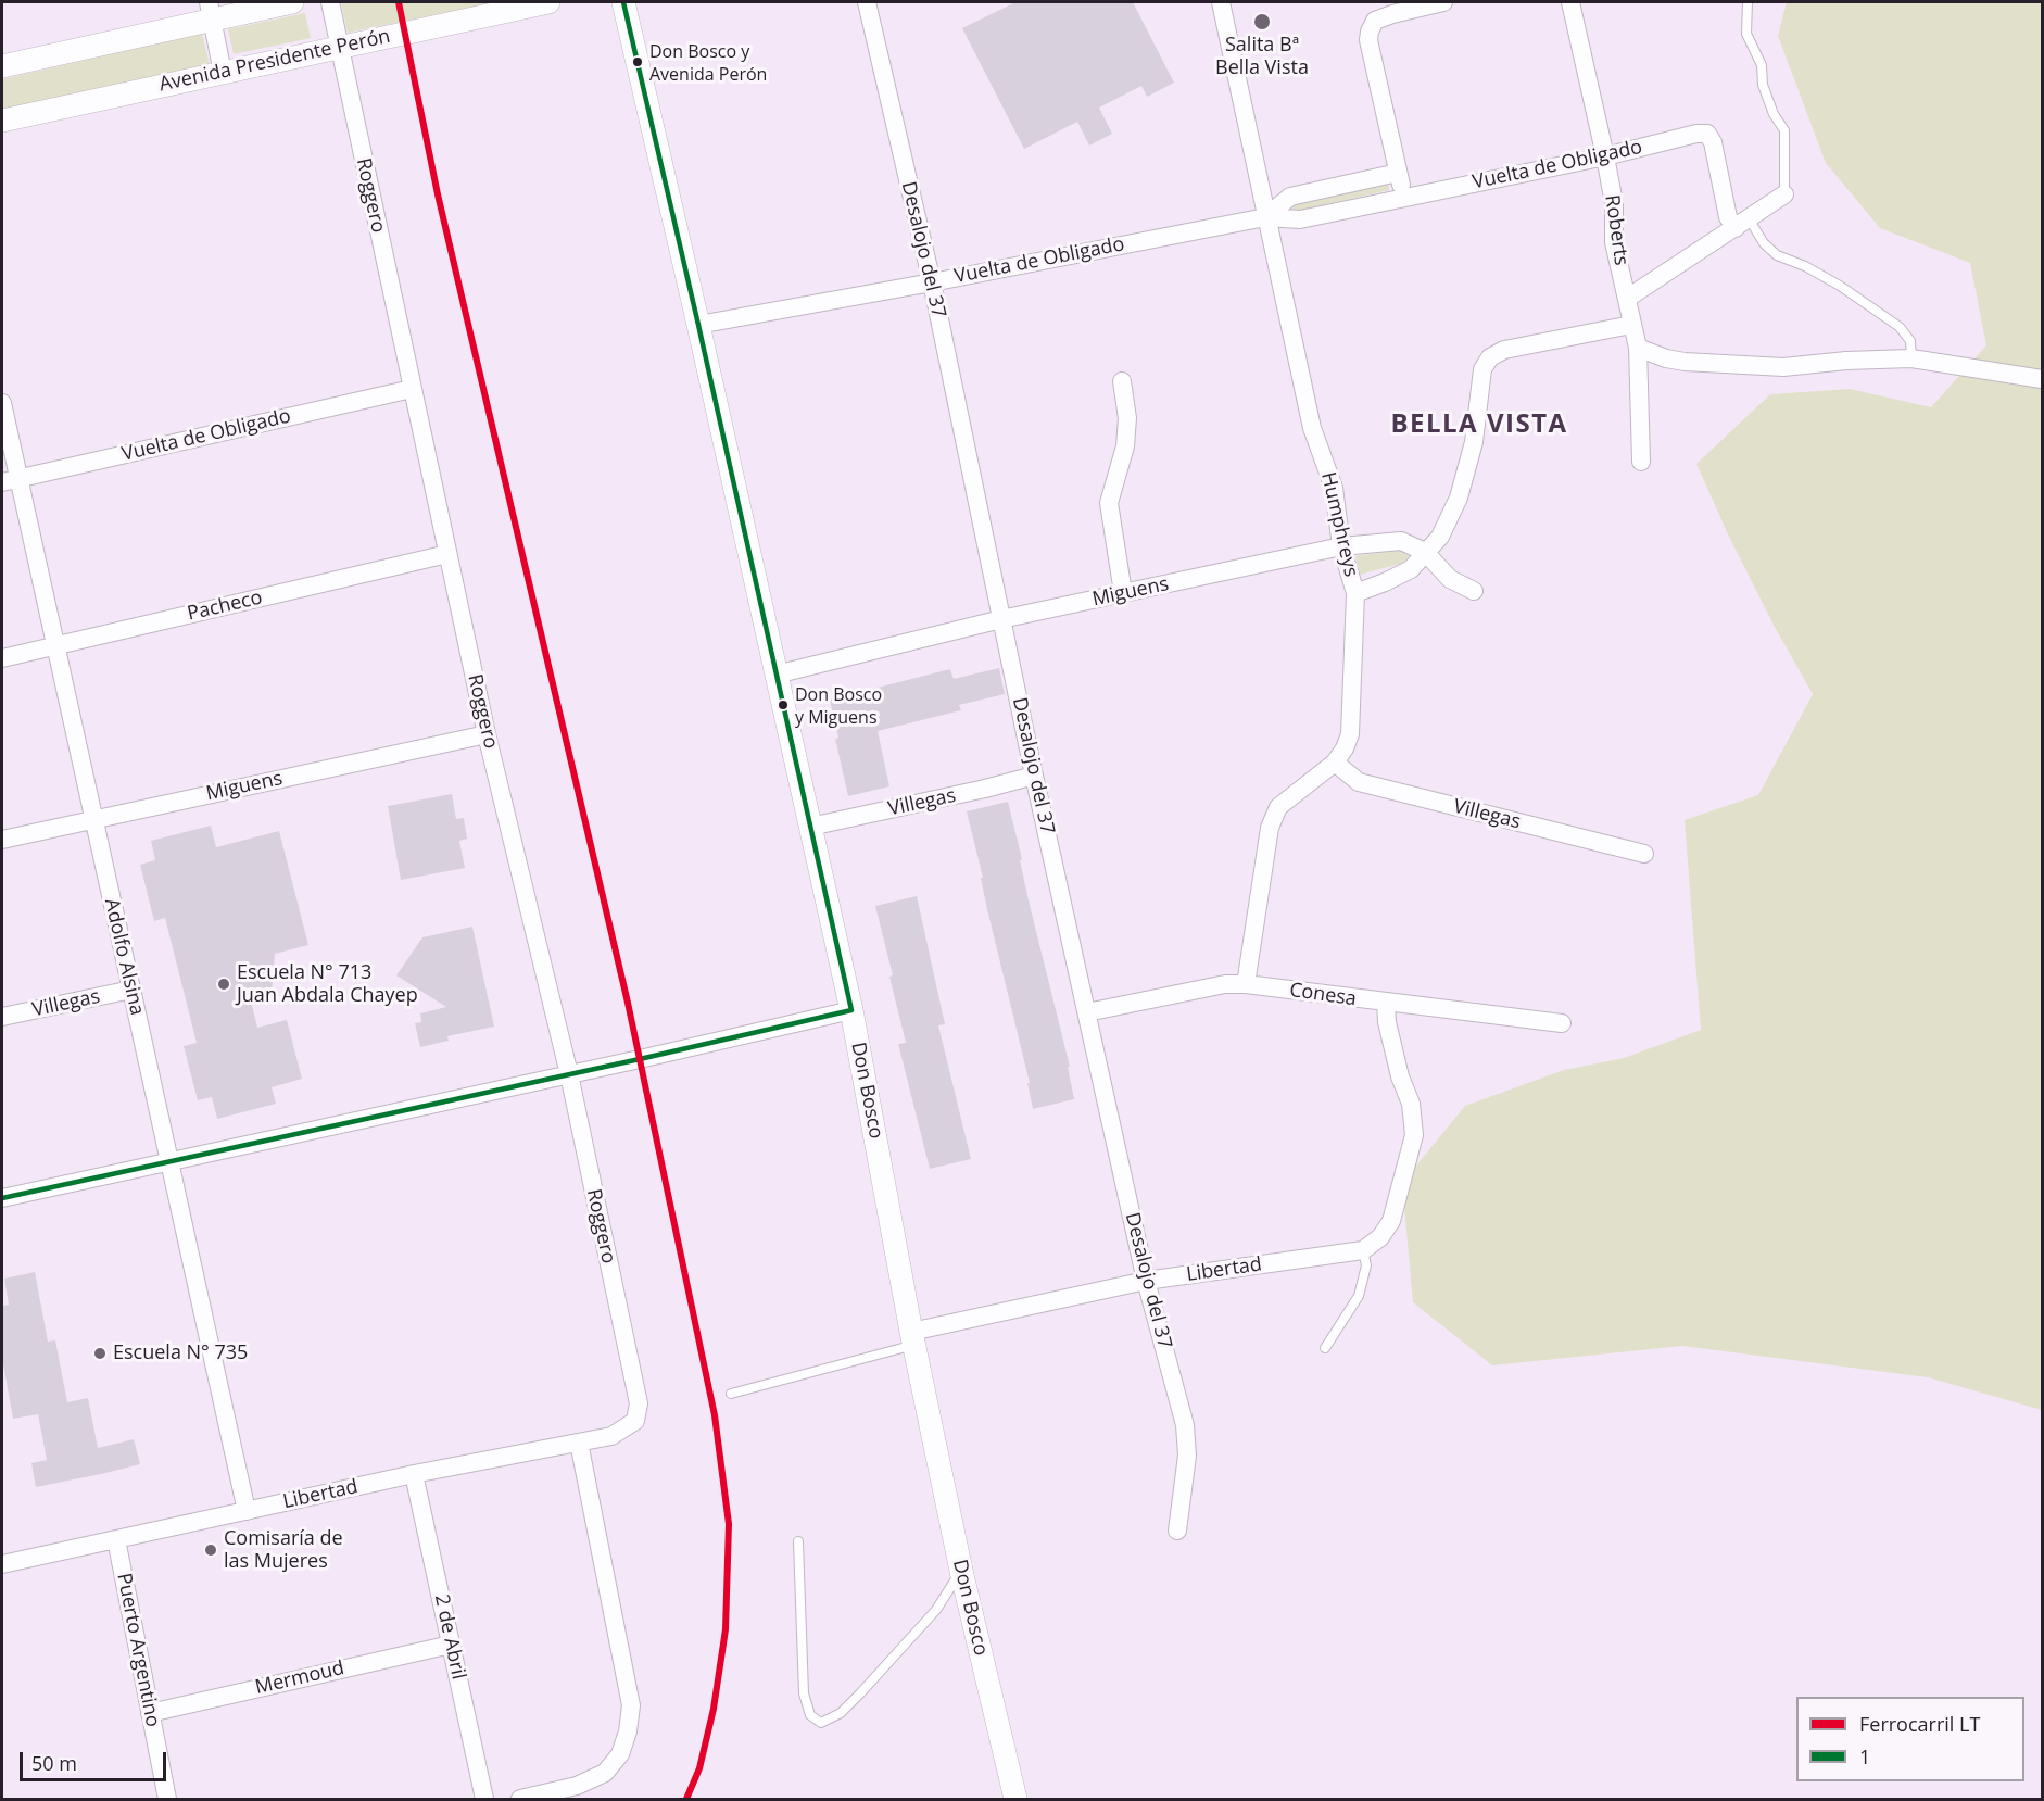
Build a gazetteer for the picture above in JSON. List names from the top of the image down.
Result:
{
  "streets": {
    "street": [
      "Avenida Presidente Perón",
      "Vuelta de Obligado",
      "Roggero",
      "Roberts",
      "Desalojo del 37",
      "Humphreys",
      "Miguens",
      "Pacheco",
      "Villegas",
      "Adolfo Alsina",
      "Conesa",
      "Don Bosco",
      "Libertad",
      "2 de Abril",
      "Puerto Argentino",
      "Mermoud"
    ]
  },
  "crossings": [
    ["Avenida Presidente Perón", "Roggero"],
    ["Vuelta de Obligado", "Roggero"],
    ["Vuelta de Obligado", "Roberts"],
    ["Vuelta de Obligado", "Desalojo del 37"],
    ["Vuelta de Obligado", "Humphreys"],
    ["Vuelta de Obligado", "Adolfo Alsina"],
    ["Vuelta de Obligado", "Don Bosco"],
    ["Roggero", "Miguens"],
    ["Roggero", "Pacheco"],
    ["Roggero", "Libertad"],
    ["Desalojo del 37", "Miguens"],
    ["Desalojo del 37", "Villegas"],
    ["Desalojo del 37", "Conesa"],
    ["Desalojo del 37", "Libertad"],
    ["Humphreys", "Miguens"],
    ["Humphreys", "Villegas"],
    ["Humphreys", "Conesa"],
    ["Miguens", "Adolfo Alsina"],
    ["Miguens", "Don Bosco"],
    ["Pacheco", "Adolfo Alsina"],
    ["Villegas", "Adolfo Alsina"],
    ["Villegas", "Don Bosco"],
    ["Adolfo Alsina", "Libertad"],
    ["Conesa", "Libertad"],
    ["Don Bosco", "Libertad"],
    ["Libertad", "2 de Abril"],
    ["Libertad", "Puerto Argentino"],
    ["2 de Abril", "Mermoud"],
    ["Puerto Argentino", "Mermoud"]
  ],
  "districts": ["BELLA VISTA"],
  "places": [
    "Salita Bª Bella Vista",
    "Don Bosco y Avenida Perón",
    "Don Bosco y Miguens",
    "Escuela N° 713 Juan Abdala Chayep",
    "Escuela N° 735",
    "Comisaría de las Mujeres"
  ],
  "lines": ["rail line LT", "transit line 1"],
  "legend": ["Ferrocarril LT", "1"],
  "scale_bar": "50 m"
}
